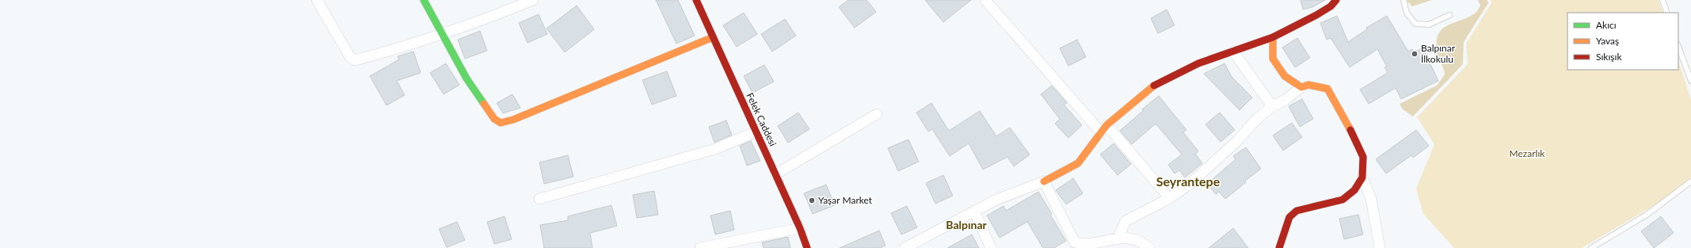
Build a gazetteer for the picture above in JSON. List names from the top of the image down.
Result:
{
  "streets": {
    "street": ["Felek Caddesi"]
  },
  "districts": ["Seyrantepe", "Balpınar"],
  "parks": ["Mezarlık"],
  "places": ["Balpınar İlkokulu", "Yaşar Market"],
  "legend": ["Akıcı", "Yavaş", "Sıkışık"]
}
